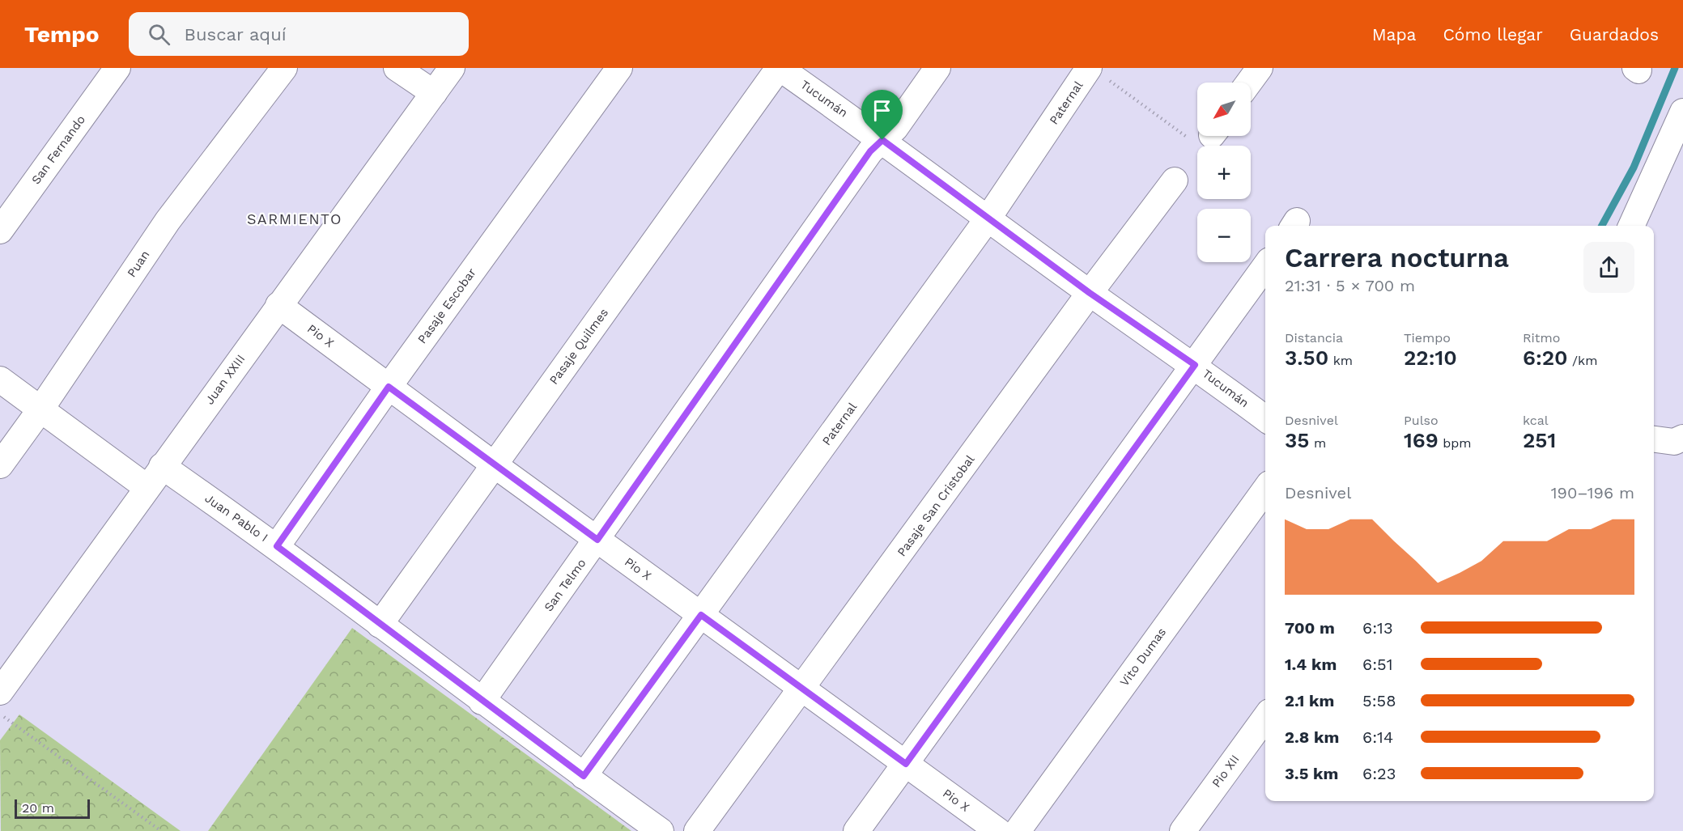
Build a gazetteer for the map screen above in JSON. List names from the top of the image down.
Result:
{
  "streets": {
    "street": [
      "Tucumán",
      "Paternal",
      "San Fernando",
      "Puan",
      "Pasaje Escobar",
      "Pio X",
      "Pasaje Quilmes",
      "Juan XXIII",
      "Pasaje San Cristobal",
      "Juan Pablo I",
      "San Telmo",
      "Vito Dumas",
      "Pio XII"
    ]
  },
  "crossings": [
    ["Tucumán", "Paternal"],
    ["Tucumán", "Pasaje Quilmes"],
    ["Tucumán", "Pasaje San Cristobal"],
    ["Tucumán", "San Telmo"],
    ["Paternal", "Pio X"],
    ["Paternal", "Juan Pablo I"],
    ["Pasaje Escobar", "Pio X"],
    ["Pasaje Escobar", "Juan Pablo I"],
    ["Pio X", "Pasaje Quilmes"],
    ["Pio X", "Juan XXIII"],
    ["Pio X", "Pasaje San Cristobal"],
    ["Pio X", "San Telmo"],
    ["Pasaje Quilmes", "Juan Pablo I"],
    ["Juan XXIII", "Juan Pablo I"],
    ["Juan Pablo I", "San Telmo"]
  ],
  "districts": ["SARMIENTO"],
  "scale_bar": "20 m",
  "north": "bottom left",
  "page": {
    "header": "Tempo",
    "search": "Buscar aquí",
    "nav": ["Mapa", "Cómo llegar", "Guardados"],
    "map_buttons": ["+", "−"],
    "heading": ["Carrera nocturna", "21:31 · 5 × 700 m"],
    "stats": [
      ["Distancia", "3.50 km"],
      ["Tiempo", "22:10"],
      ["Ritmo", "6:20 /km"],
      ["Desnivel", "35 m"],
      ["Pulso", "169 bpm"],
      ["kcal", "251"]
    ],
    "chart": ["Desnivel", "190–196 m"],
    "list": [
      {
        "name": "700 m",
        "note": "6:13"
      },
      {
        "name": "1.4 km",
        "note": "6:51"
      },
      {
        "name": "2.1 km",
        "note": "5:58"
      },
      {
        "name": "2.8 km",
        "note": "6:14"
      },
      {
        "name": "3.5 km",
        "note": "6:23"
      }
    ],
    "scale": "20 m"
  }
}
